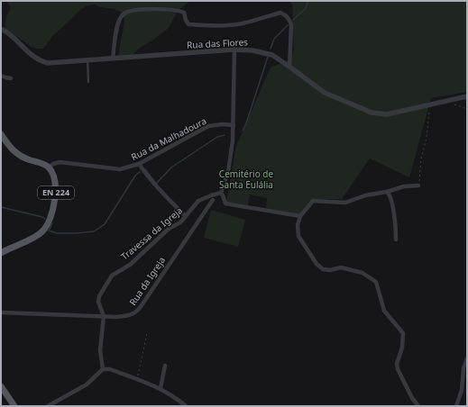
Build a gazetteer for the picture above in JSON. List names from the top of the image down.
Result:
{
  "streets": {
    "main road": ["EN 224"],
    "street": [
      "Rua das Flores",
      "Rua da Malhadoura",
      "Travessa da Igreja",
      "Rua da Igreja"
    ]
  },
  "crossings": [
    ["Rua da Malhadoura", "EN 224"],
    ["Travessa da Igreja", "Rua da Igreja"]
  ],
  "parks": ["Cemitério de Santa Eulália"]
}
